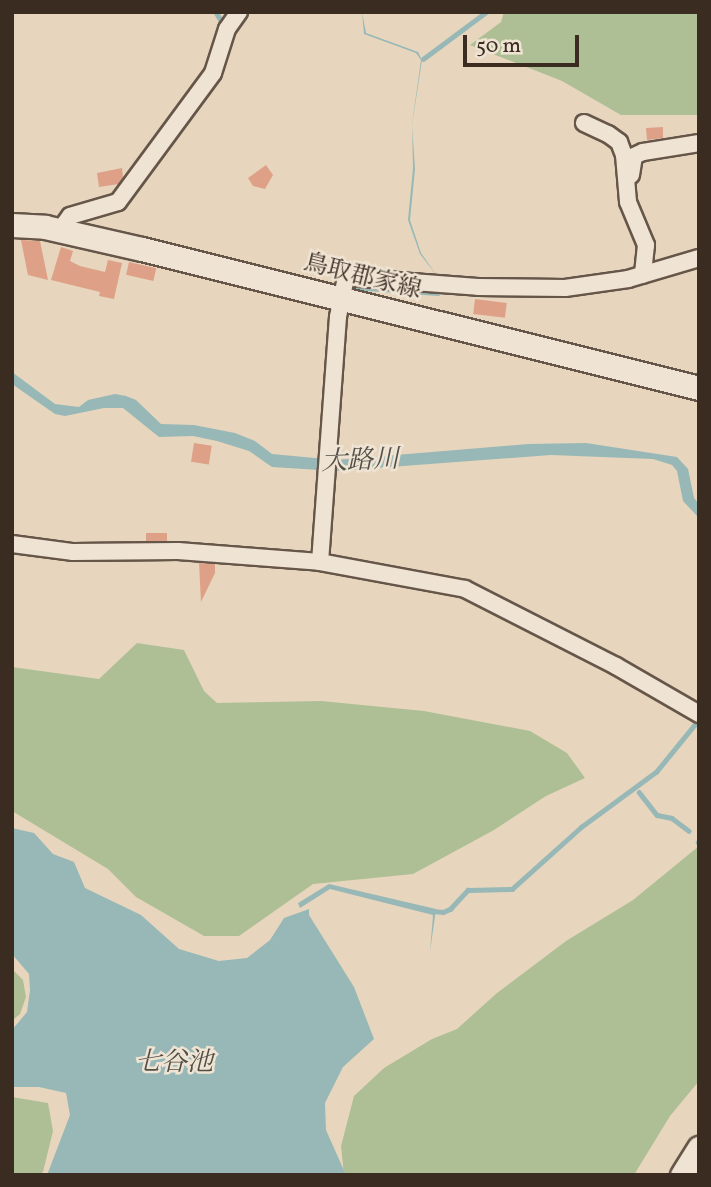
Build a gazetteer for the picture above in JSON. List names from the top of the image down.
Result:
{
  "streets": {
    "main road": ["鳥取郡家線"]
  },
  "water": ["大路川", "七谷池"],
  "scale_bar": "50 m"
}
